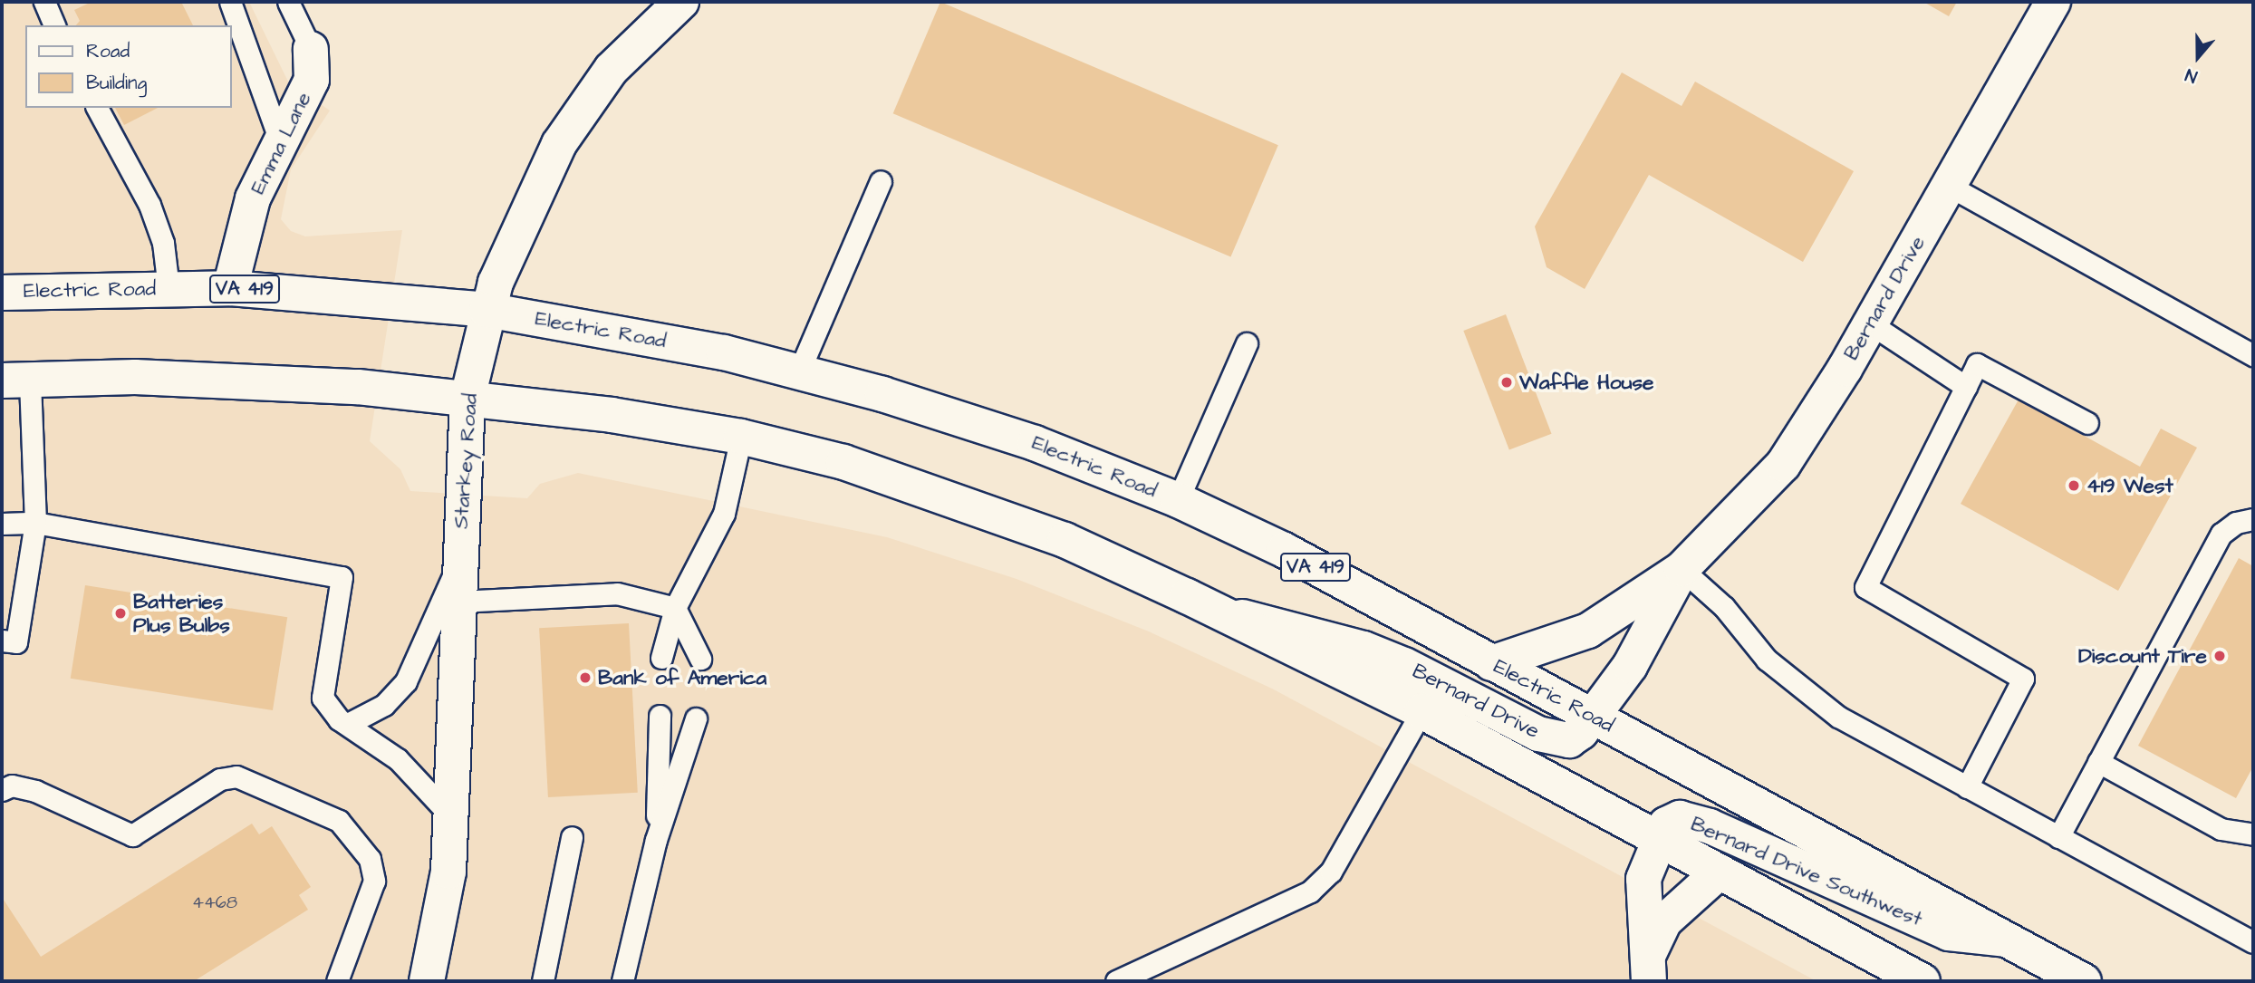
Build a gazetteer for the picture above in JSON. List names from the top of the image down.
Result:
{
  "streets": {
    "main road": [
      "Emma Lane",
      "VA 419",
      "Electric Road",
      "Bernard Drive",
      "Starkey Road",
      "Bernard Drive Southwest"
    ]
  },
  "crossings": [
    ["Emma Lane", "Electric Road"],
    ["Electric Road", "Bernard Drive"],
    ["Electric Road", "Starkey Road"],
    ["Electric Road", "Bernard Drive Southwest"]
  ],
  "places": [
    "Waffle House",
    "419 West",
    "Batteries Plus Bulbs",
    "Discount Tire",
    "Bank of America"
  ],
  "house_numbers": ["4468"],
  "legend": ["Road", "Building"],
  "north": "bottom"
}
